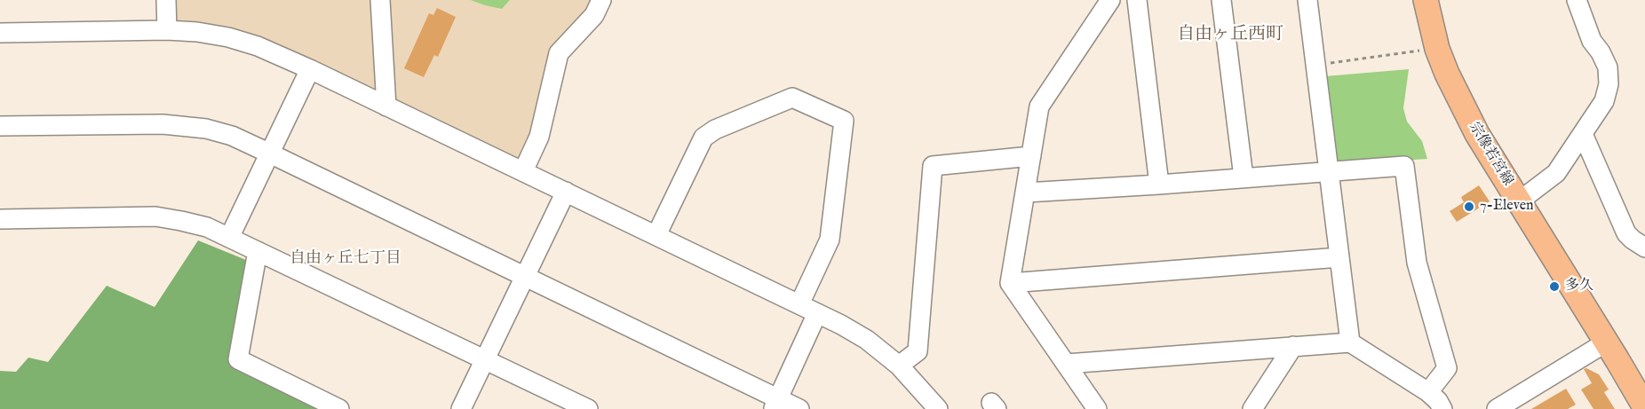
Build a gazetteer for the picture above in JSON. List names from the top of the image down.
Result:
{
  "streets": {
    "main road": ["宗像若宮線"]
  },
  "districts": ["自由ヶ丘西町", "自由ヶ丘七丁目"],
  "places": ["7-Eleven", "多久"]
}
